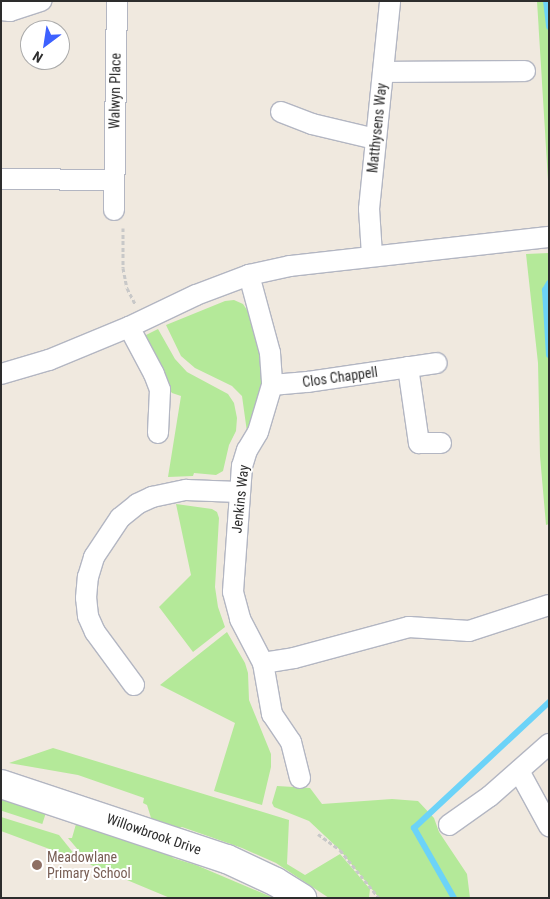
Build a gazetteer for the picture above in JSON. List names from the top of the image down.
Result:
{
  "streets": {
    "street": [
      "Walwyn Place",
      "Matthysens Way",
      "Clos Chappell",
      "Jenkins Way",
      "Willowbrook Drive"
    ]
  },
  "crossings": [
    ["Clos Chappell", "Jenkins Way"]
  ],
  "places": ["Meadowlane Primary School"],
  "north": "bottom left"
}
